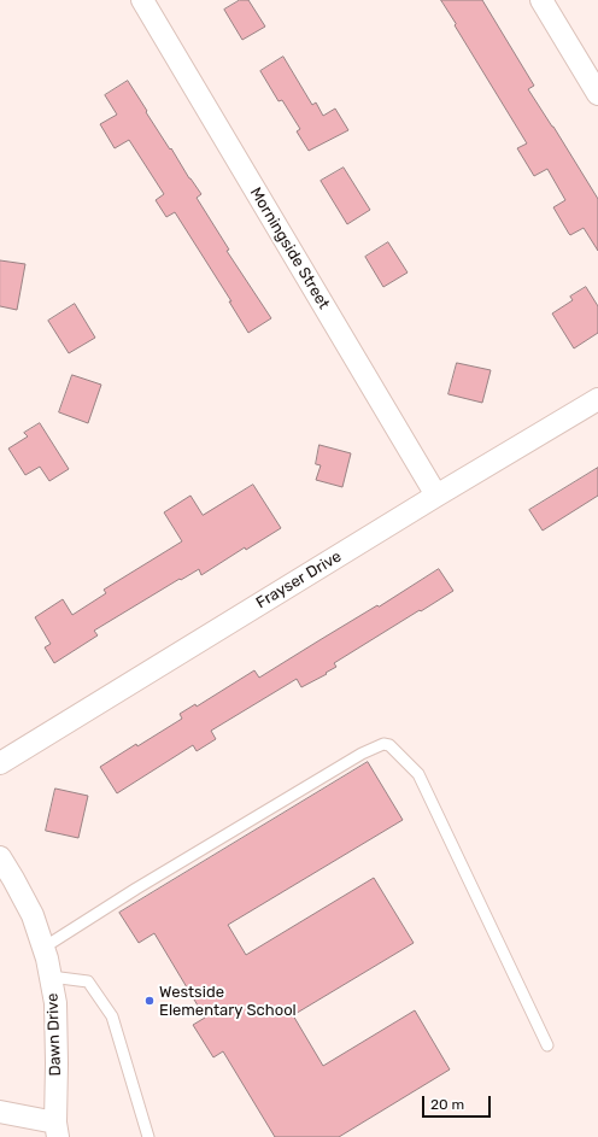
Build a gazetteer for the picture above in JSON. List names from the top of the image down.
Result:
{
  "streets": {
    "street": ["Morningside Street", "Frayser Drive", "Dawn Drive"]
  },
  "crossings": [
    ["Morningside Street", "Frayser Drive"]
  ],
  "places": ["Westside Elementary School"],
  "scale_bar": "20 m"
}
